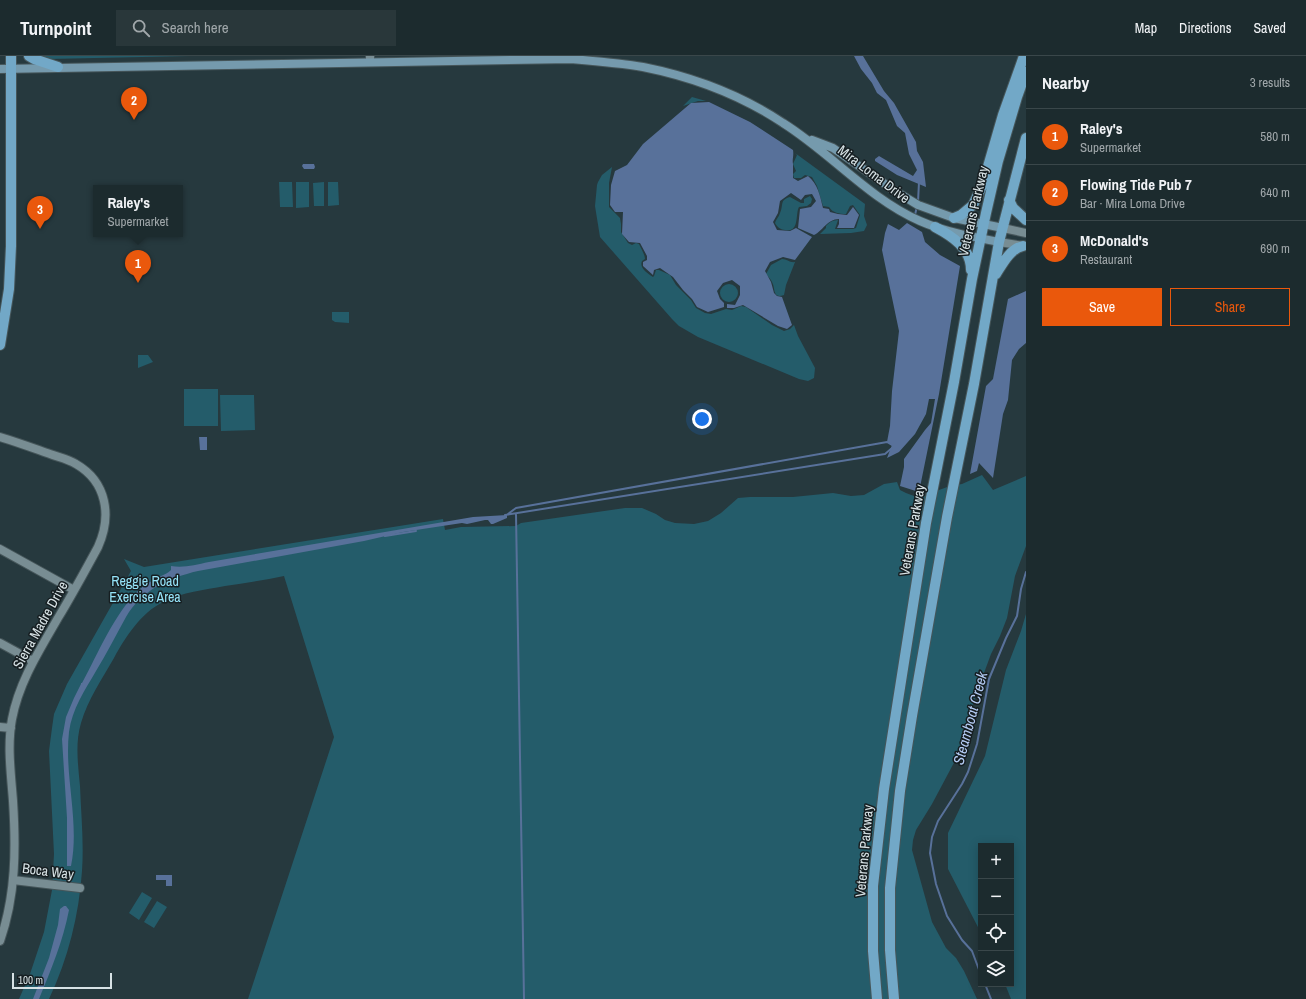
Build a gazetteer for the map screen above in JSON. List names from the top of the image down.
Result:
{
  "streets": {
    "main road": ["Mira Loma Drive", "Veterans Parkway"],
    "street": ["Sierra Madre Drive", "Boca Way"]
  },
  "crossings": [
    ["Mira Loma Drive", "Veterans Parkway"],
    ["Sierra Madre Drive", "Boca Way"]
  ],
  "water": ["Steamboat Creek"],
  "parks": ["Reggie Road Exercise Area"],
  "scale_bar": "100 m",
  "page": {
    "header": "Turnpoint",
    "search": "Search here",
    "nav": ["Map", "Directions", "Saved"],
    "heading": ["Nearby", "3 results"],
    "pins": ["2", "3", "1"],
    "list": [
      {
        "mark": "1",
        "name": "Raley's",
        "note": "Supermarket",
        "value": "580 m"
      },
      {
        "mark": "2",
        "name": "Flowing Tide Pub 7",
        "note": "Bar · Mira Loma Drive",
        "value": "640 m"
      },
      {
        "mark": "3",
        "name": "McDonald's",
        "note": "Restaurant",
        "value": "690 m"
      }
    ],
    "popup": ["Raley's", "Supermarket"],
    "buttons": ["Save", "Share"],
    "map_buttons": ["+", "−"],
    "scale": "100 m"
  }
}
